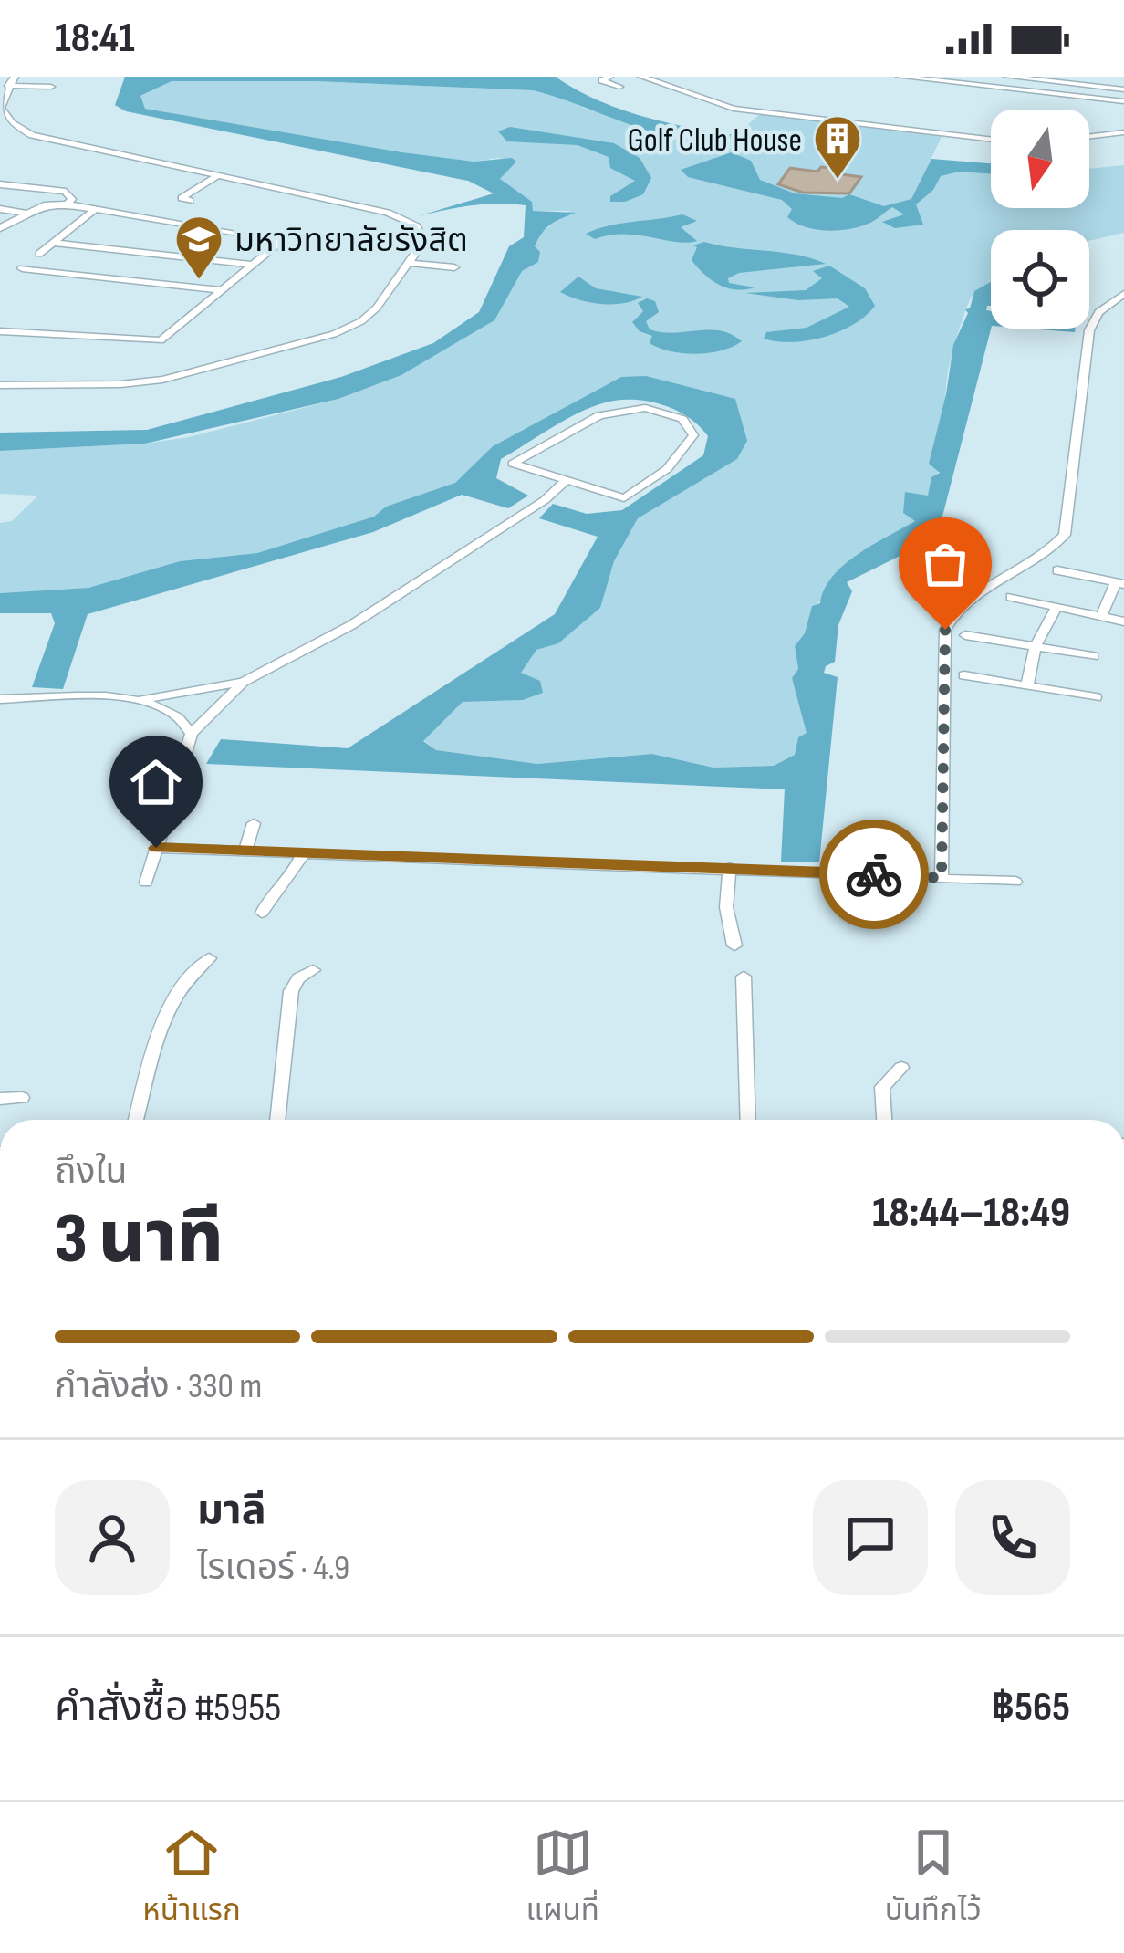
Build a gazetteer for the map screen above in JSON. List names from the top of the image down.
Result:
{
  "places": {
    "building": ["Golf Club House"],
    "school or university": ["มหาวิทยาลัยรังสิต"]
  },
  "north": "bottom",
  "page": {
    "status": "18:41",
    "heading": ["3 นาที", "ถึงใน", "18:44–18:49"],
    "panel": [
      "มาลี",
      "ไรเดอร์ · 4.9",
      "คำสั่งซื้อ #5955",
      "฿565"
    ],
    "bar": "กำลังส่ง · 330 m",
    "tabs": ["หน้าแรก", "แผนที่", "บันทึกไว้"]
  }
}
